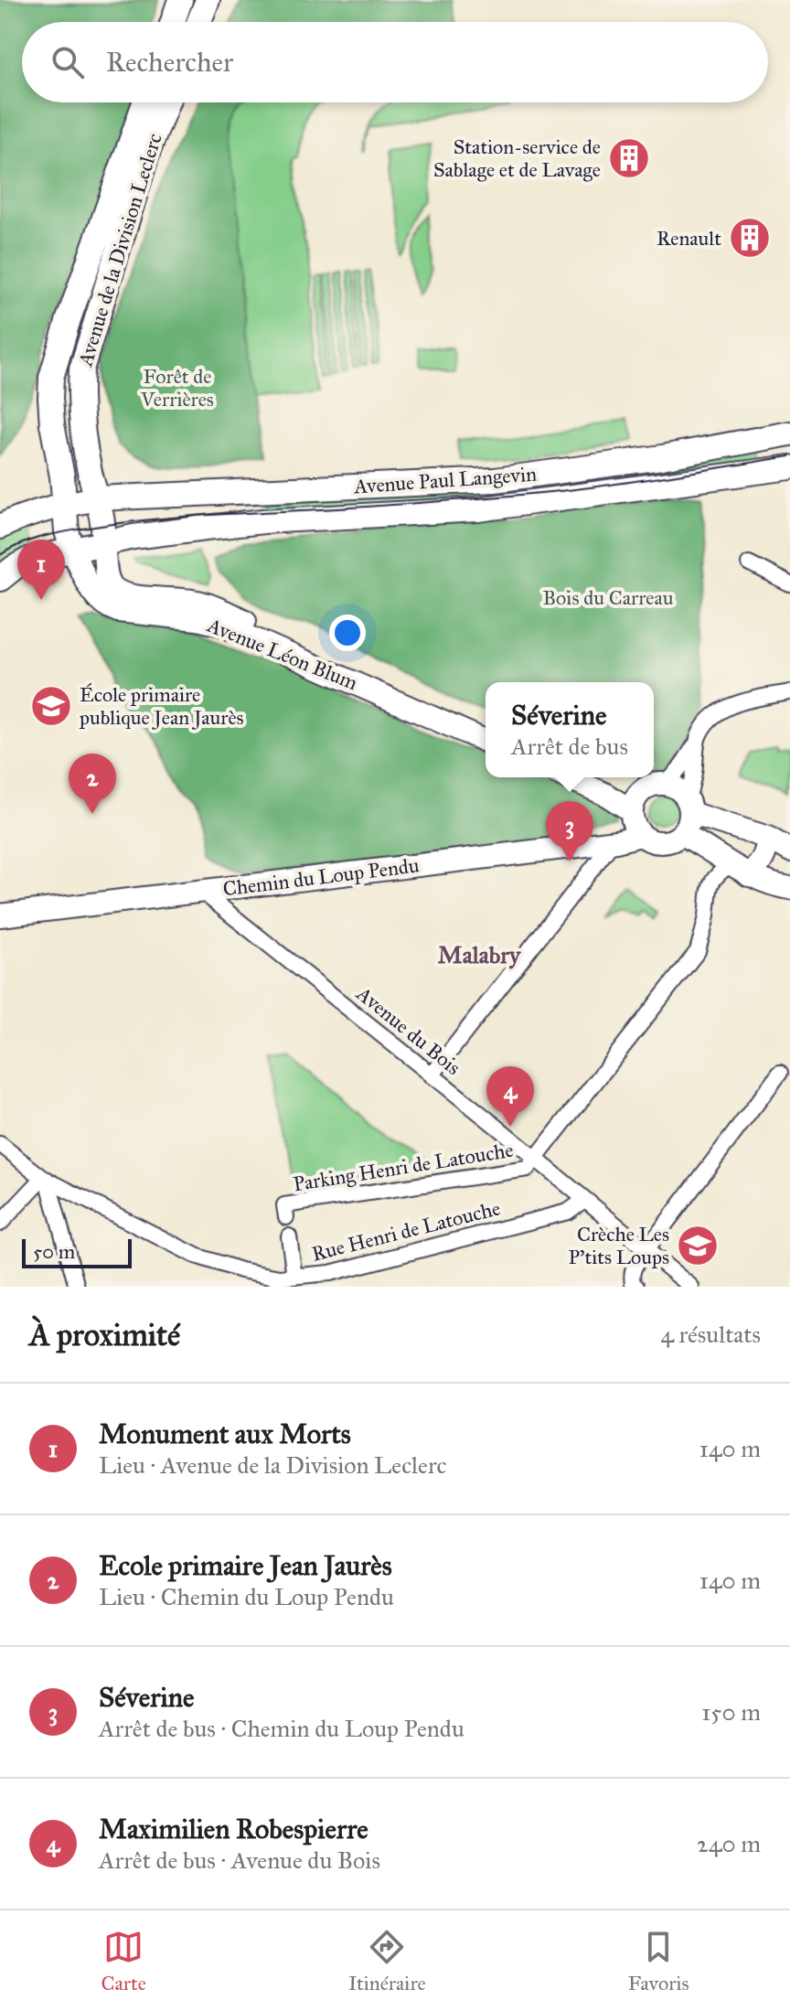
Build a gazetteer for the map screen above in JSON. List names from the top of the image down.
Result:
{
  "streets": {
    "main road": [
      "Avenue de la Division Leclerc",
      "Avenue Paul Langevin",
      "Avenue Léon Blum",
      "Chemin du Loup Pendu"
    ],
    "street": ["Avenue du Bois", "Parking Henri de Latouche", "Rue Henri de Latouche"]
  },
  "crossings": [
    ["Avenue de la Division Leclerc", "Avenue Paul Langevin"],
    ["Avenue de la Division Leclerc", "Avenue Léon Blum"],
    ["Avenue Paul Langevin", "Avenue Léon Blum"],
    ["Chemin du Loup Pendu", "Avenue du Bois"],
    ["Avenue du Bois", "Parking Henri de Latouche"],
    ["Avenue du Bois", "Rue Henri de Latouche"]
  ],
  "districts": ["Malabry"],
  "parks": ["Forêt de Verrières", "Bois du Carreau"],
  "places": {
    "building": ["Station-service de Sablage et de Lavage", "Renault"],
    "school or university": ["École primaire publique Jean Jaurès", "Crèche Les P'tits Loups"]
  },
  "scale_bar": "50 m",
  "page": {
    "search": "Rechercher",
    "pins": [
      "1",
      "2",
      "3",
      "4"
    ],
    "popup": ["Séverine", "Arrêt de bus"],
    "scale": "50 m",
    "heading": ["À proximité", "4 résultats"],
    "list": [
      {
        "mark": "1",
        "name": "Monument aux Morts",
        "note": "Lieu · Avenue de la Division Leclerc",
        "value": "140 m"
      },
      {
        "mark": "2",
        "name": "Ecole primaire Jean Jaurès",
        "note": "Lieu · Chemin du Loup Pendu",
        "value": "140 m"
      },
      {
        "mark": "3",
        "name": "Séverine",
        "note": "Arrêt de bus · Chemin du Loup Pendu",
        "value": "150 m"
      },
      {
        "mark": "4",
        "name": "Maximilien Robespierre",
        "note": "Arrêt de bus · Avenue du Bois",
        "value": "240 m"
      }
    ],
    "nav": ["Carte", "Itinéraire", "Favoris"]
  }
}
